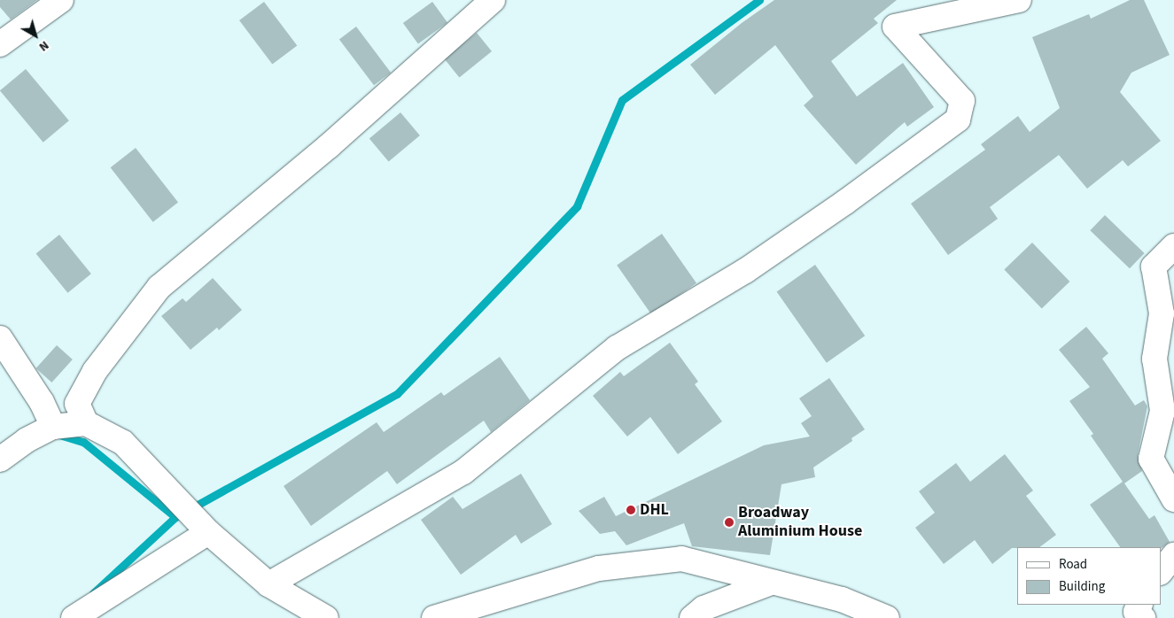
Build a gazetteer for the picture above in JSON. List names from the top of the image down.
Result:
{
  "places": ["DHL", "Broadway Aluminium House"],
  "legend": ["Road", "Building"],
  "north": "bottom right"
}
